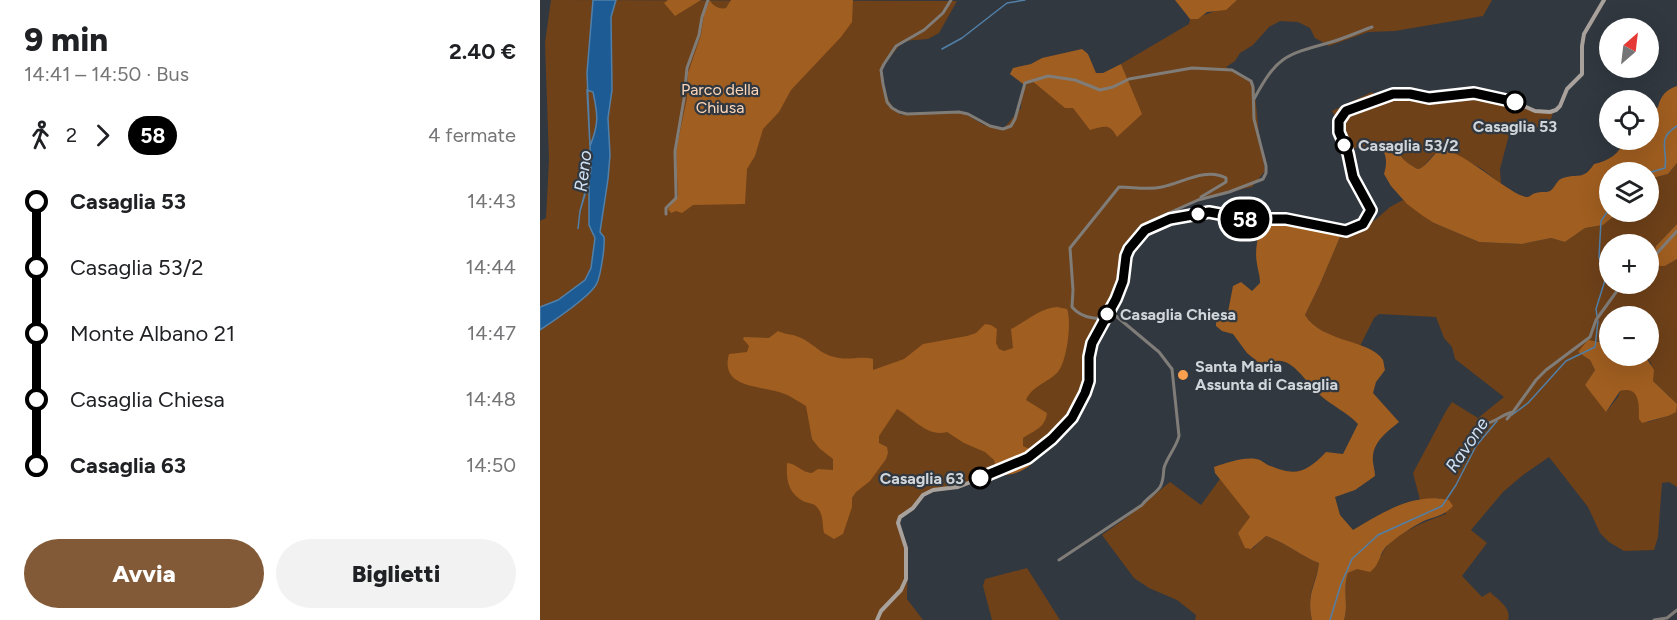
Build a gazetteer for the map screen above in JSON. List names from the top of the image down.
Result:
{
  "water": ["Reno", "Ravone"],
  "parks": ["Parco della Chiusa"],
  "places": [
    "Casaglia 53",
    "Casaglia 53/2",
    "Casaglia Chiesa",
    "Santa Maria Assunta di Casaglia",
    "Casaglia 63"
  ],
  "lines": ["bus line 58"],
  "north": "top right",
  "page": {
    "heading": ["9 min", "14:41 – 14:50 · Bus", "2.40 €"],
    "on_map": "58",
    "map_buttons": ["+", "−"],
    "legs": ["2", "58", "4 fermate"],
    "list": [
      {
        "name": "Casaglia 53",
        "value": "14:43"
      },
      {
        "name": "Casaglia 53/2",
        "value": "14:44"
      },
      {
        "name": "Monte Albano 21",
        "value": "14:47"
      },
      {
        "name": "Casaglia Chiesa",
        "value": "14:48"
      },
      {
        "name": "Casaglia 63",
        "value": "14:50"
      }
    ],
    "buttons": ["Avvia", "Biglietti"]
  }
}
